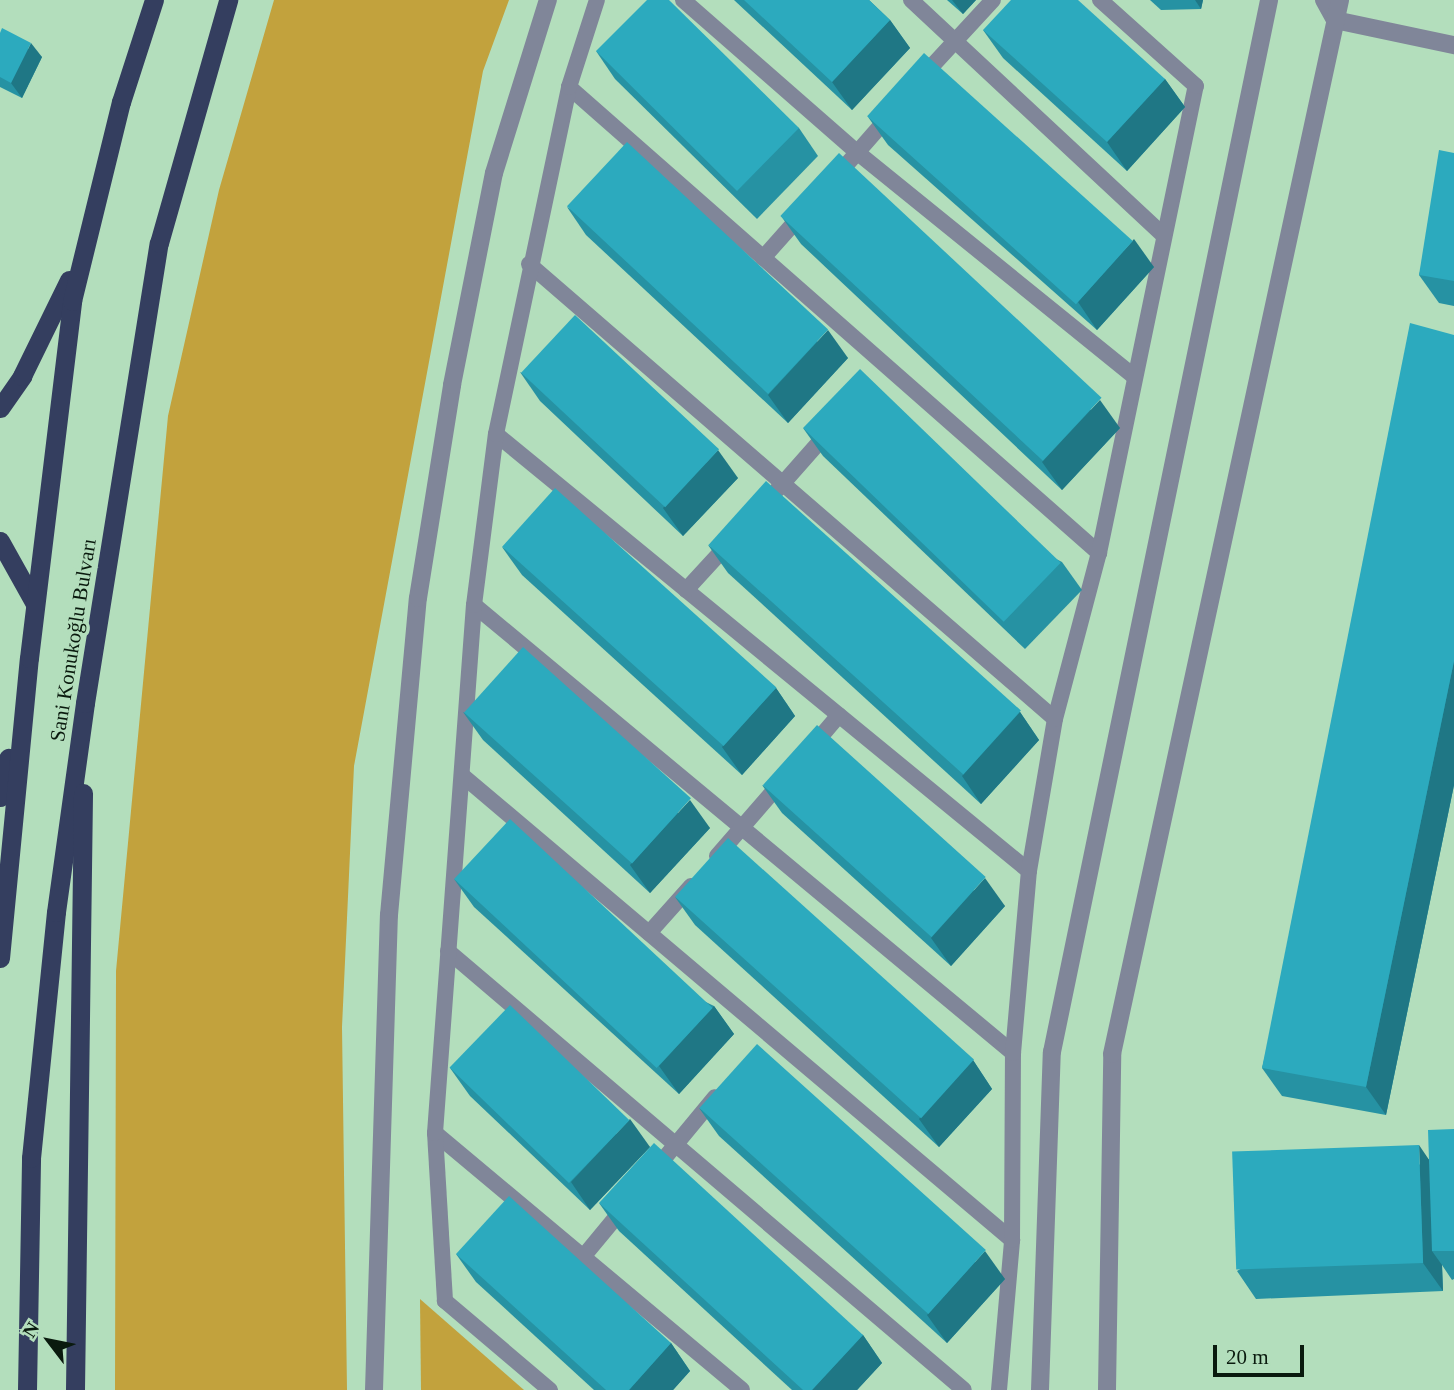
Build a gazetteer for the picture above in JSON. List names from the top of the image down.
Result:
{
  "streets": {
    "highway": ["Sani Konukoğlu Bulvarı"]
  },
  "scale_bar": "20 m",
  "north": "top left"
}
